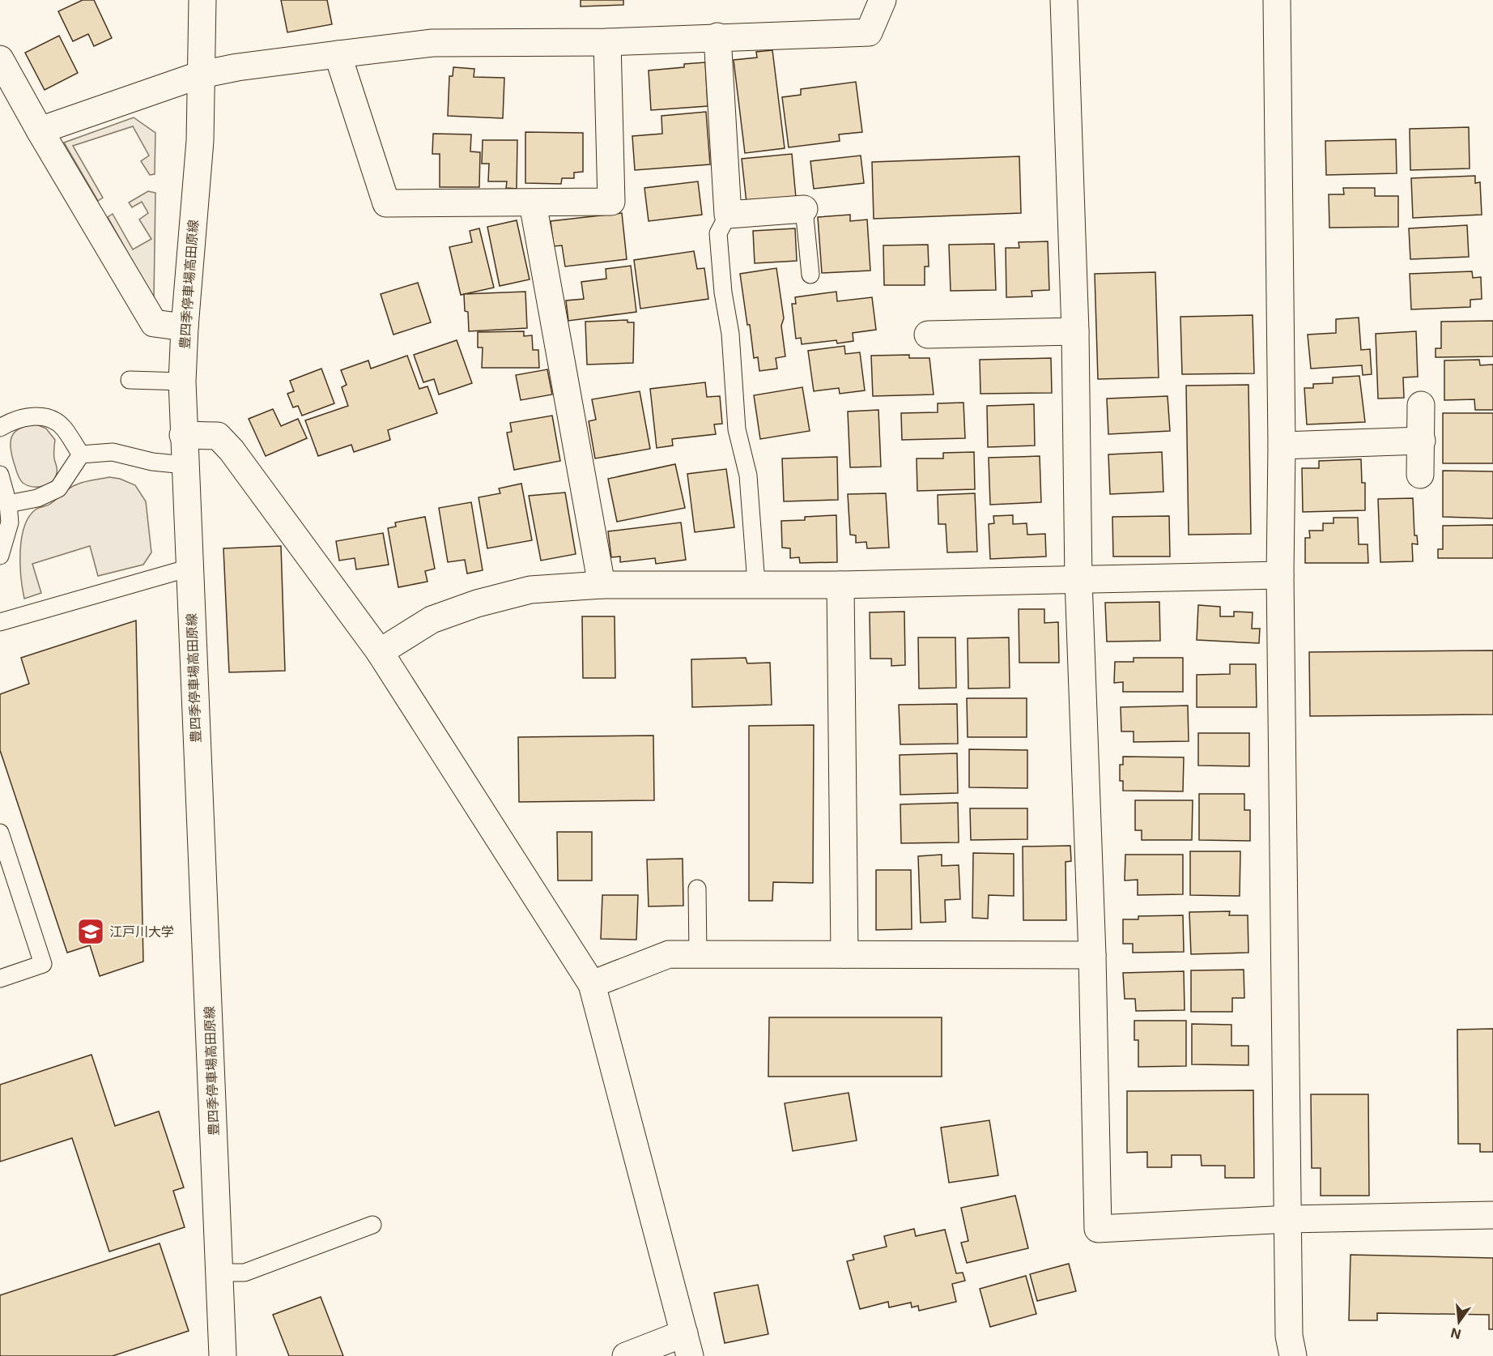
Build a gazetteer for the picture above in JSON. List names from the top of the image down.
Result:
{
  "streets": {
    "street": ["豊四季停車場高田原線"]
  },
  "places": {
    "school or university": ["江戸川大学"]
  },
  "north": "bottom"
}
